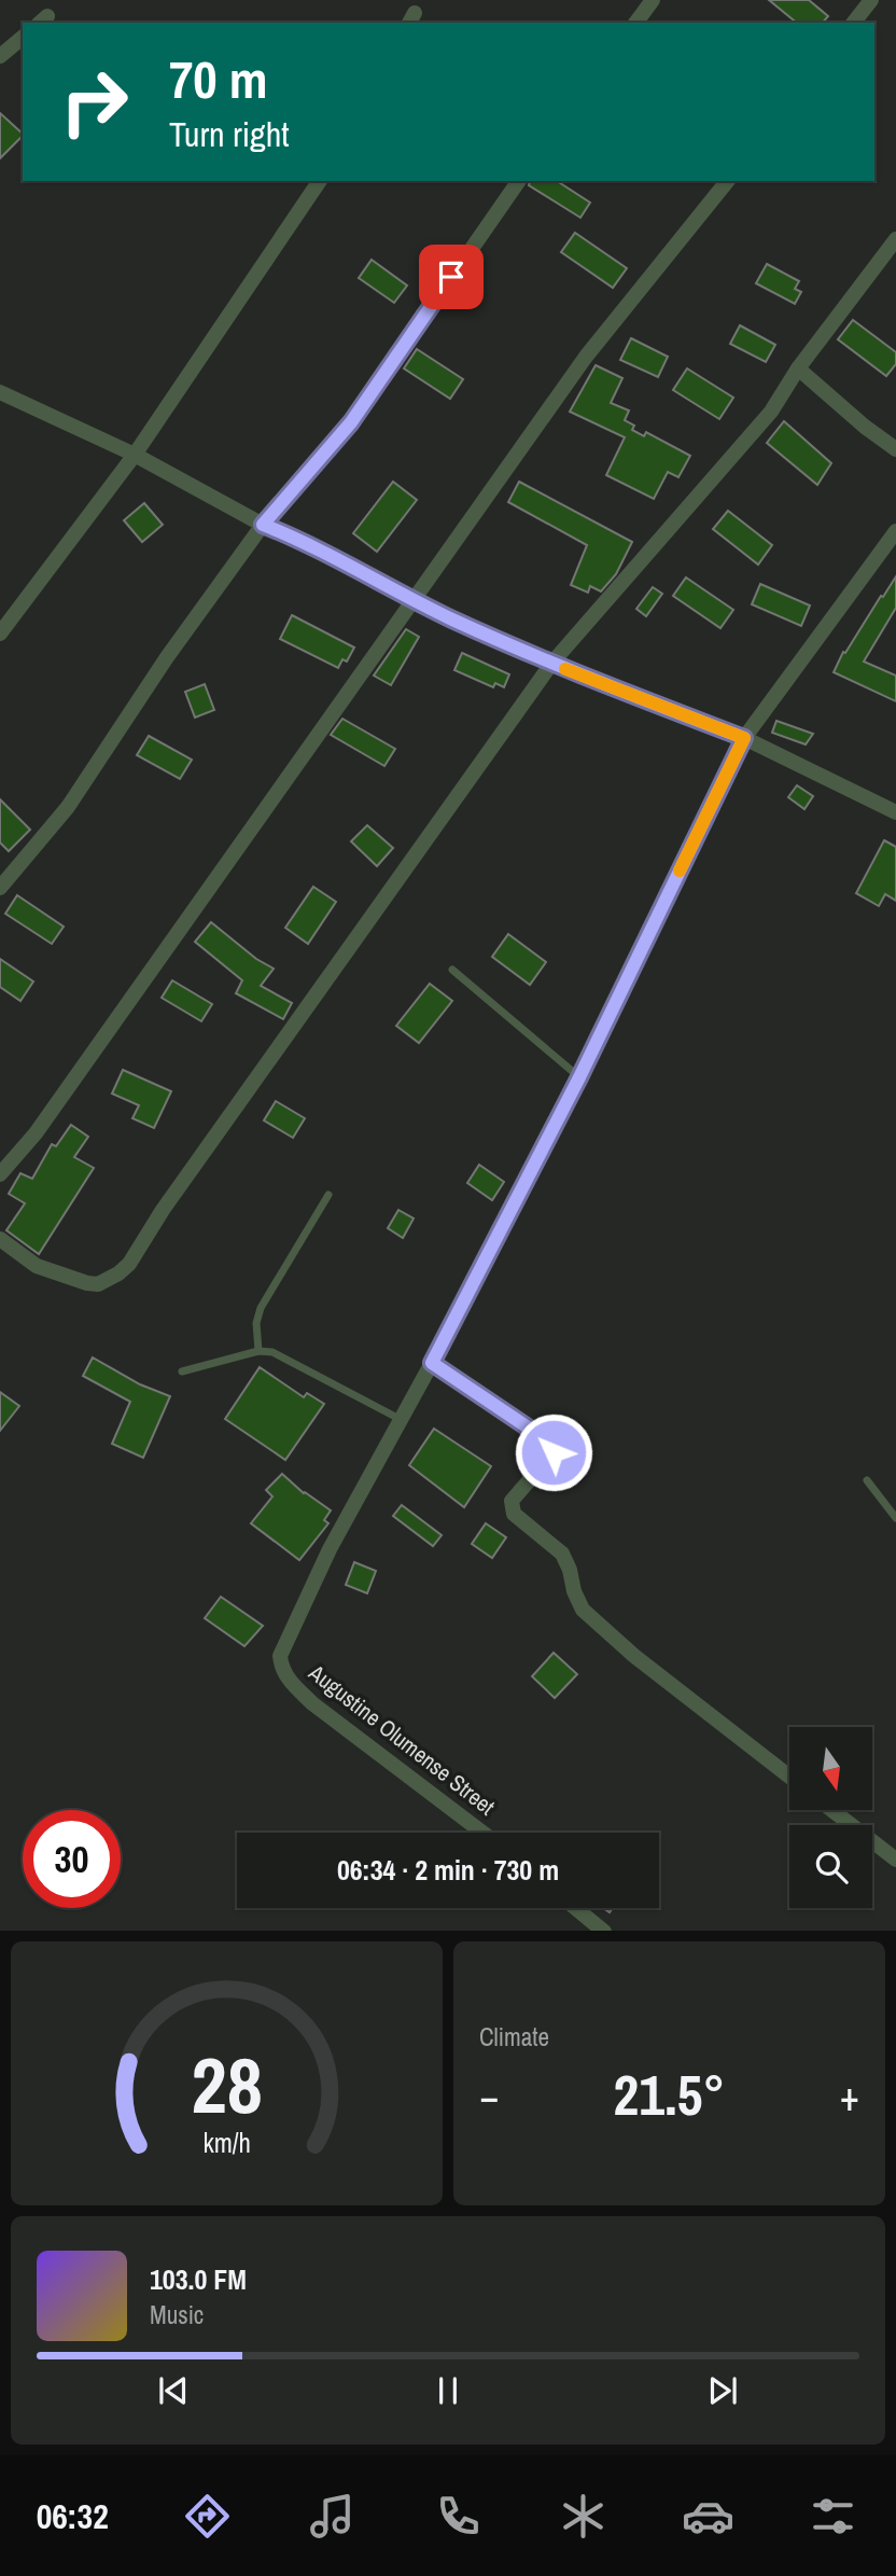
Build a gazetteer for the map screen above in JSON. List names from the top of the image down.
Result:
{
  "streets": {
    "street": ["Augustine Olumense Street"]
  },
  "north": "bottom",
  "page": {
    "turn": ["70 m", "Turn right"],
    "limit": "30",
    "trip": "06:34 · 2 min · 730 m",
    "tile": "Climate",
    "heat": ["−", "21.5°", "+"],
    "song": ["103.0 FM", "Music"],
    "tabs": "06:32",
    "gauge": ["28", "km/h"]
  }
}
